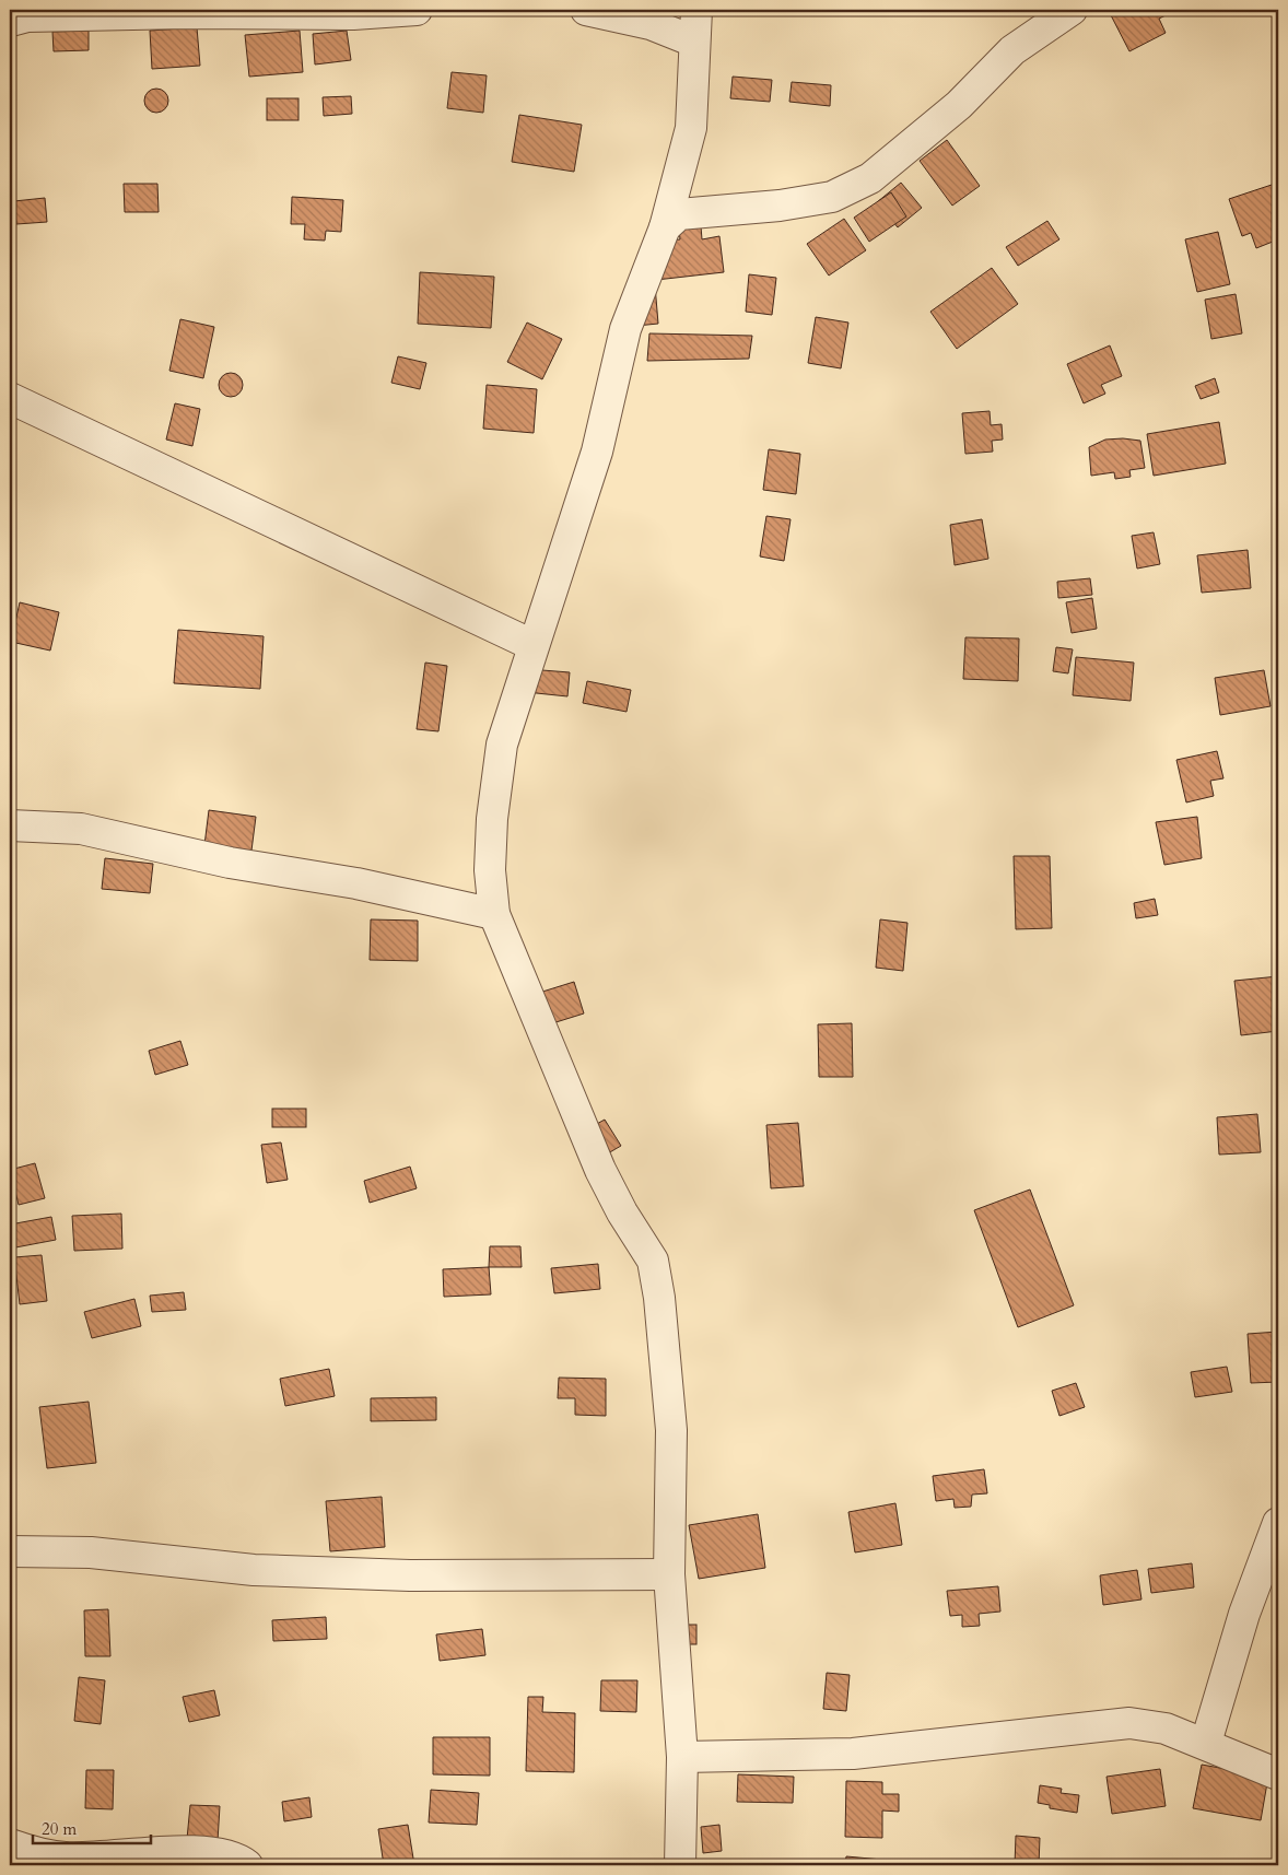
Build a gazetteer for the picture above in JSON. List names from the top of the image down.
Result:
{
  "scale_bar": "20 m"
}
